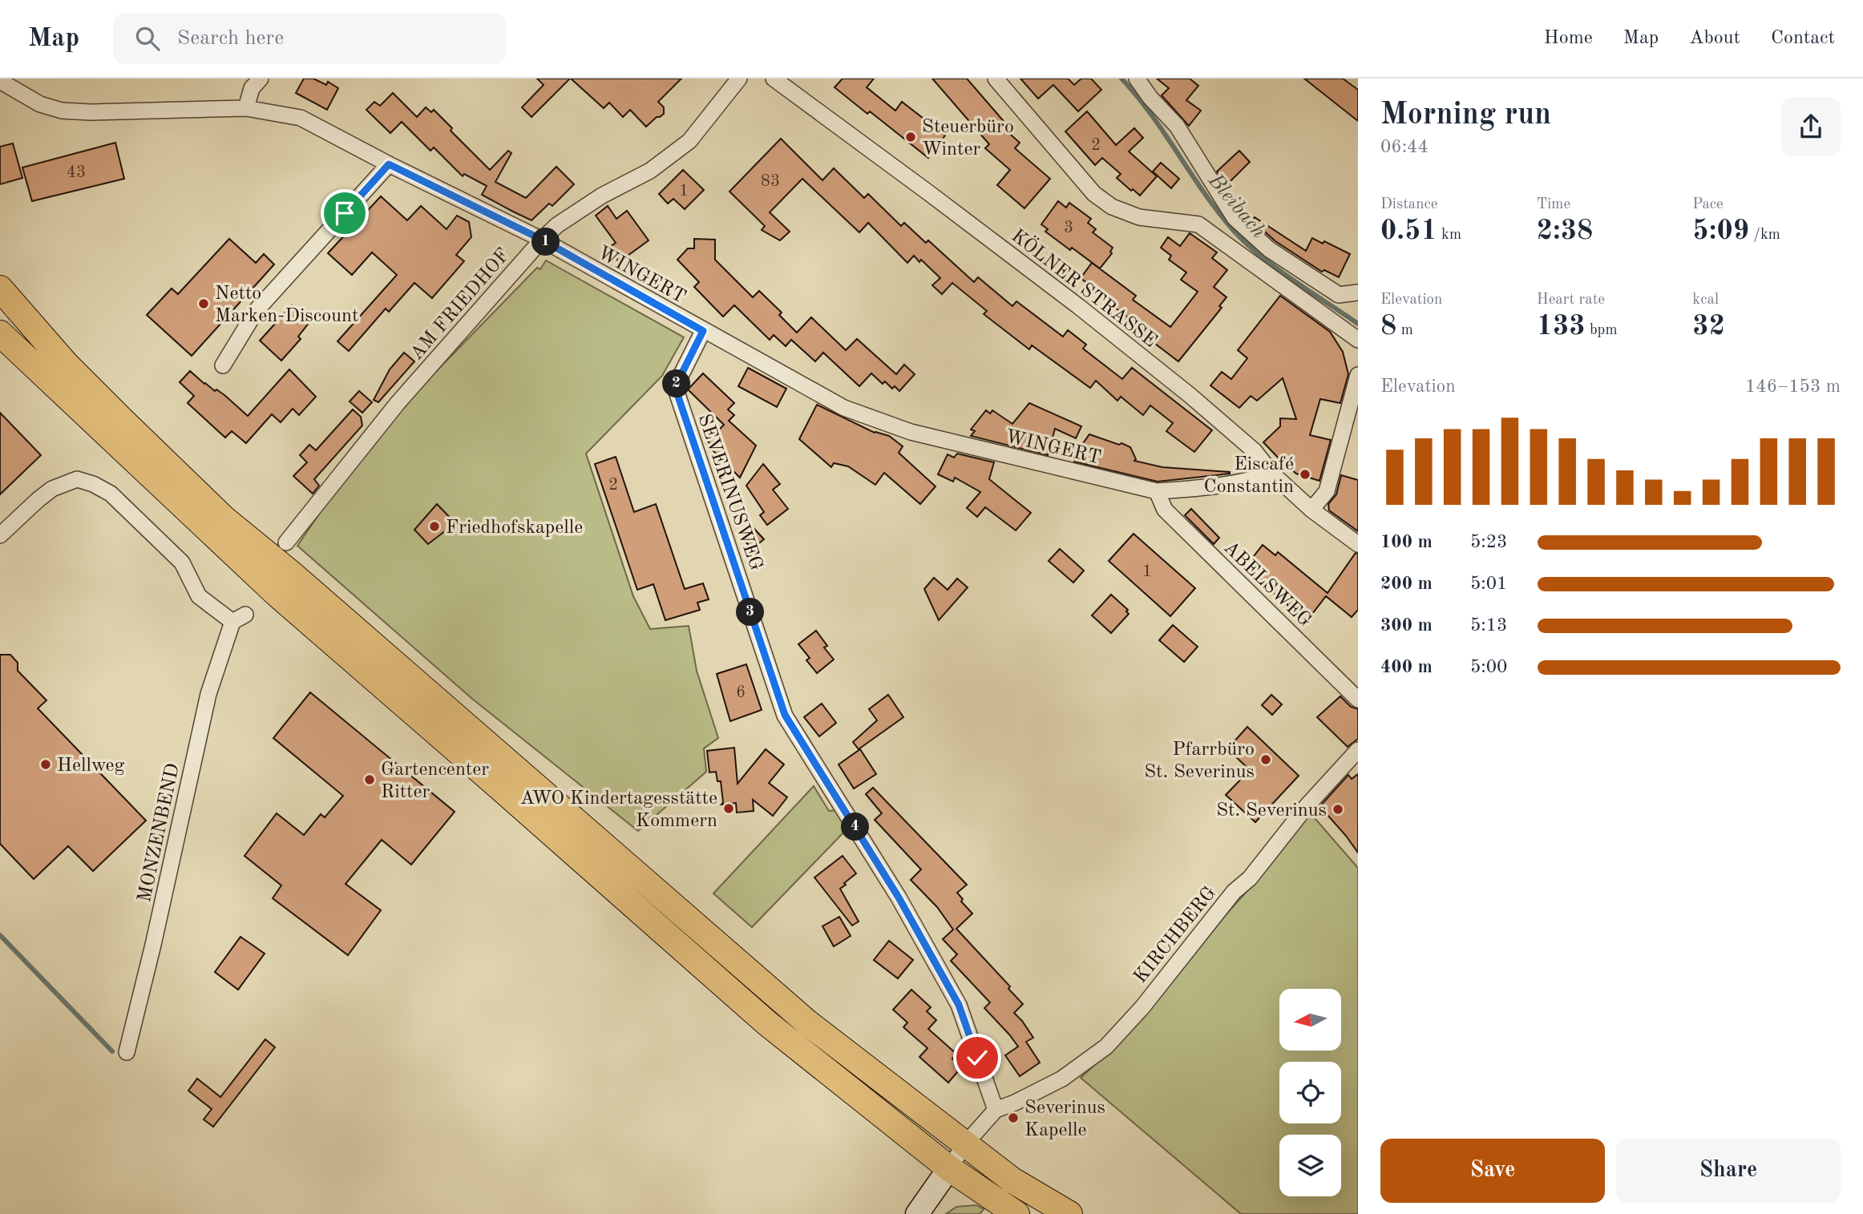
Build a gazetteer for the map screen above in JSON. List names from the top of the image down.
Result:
{
  "streets": {
    "street": [
      "WINGERT",
      "KÖLNER STRASSE",
      "AM FRIEDHOF",
      "SEVERINUSWEG",
      "ABELSWEG",
      "MONZENBEND",
      "KIRCHBERG"
    ]
  },
  "crossings": [
    ["WINGERT", "KÖLNER STRASSE"],
    ["WINGERT", "AM FRIEDHOF"],
    ["WINGERT", "SEVERINUSWEG"],
    ["WINGERT", "ABELSWEG"],
    ["SEVERINUSWEG", "KIRCHBERG"]
  ],
  "water": ["Bleibach"],
  "places": [
    "Steuerbüro Winter",
    "Netto Marken-Discount",
    "Eiscafé Constantin",
    "Friedhofskapelle",
    "Pfarrbüro St. Severinus",
    "Hellweg",
    "Gartencenter Ritter",
    "AWO Kindertagesstätte Kommern",
    "St. Severinus",
    "Severinus Kapelle"
  ],
  "house_numbers": [
    "2",
    "43",
    "83",
    "1",
    "3",
    "2",
    "1",
    "6"
  ],
  "north": "left",
  "page": {
    "header": "Map",
    "search": "Search here",
    "nav": [
      "Home",
      "Map",
      "About",
      "Contact"
    ],
    "heading": ["Morning run", "06:44"],
    "stats": [
      ["Distance", "0.51 km"],
      ["Time", "2:38"],
      ["Pace", "5:09 /km"],
      ["Elevation", "8 m"],
      ["Heart rate", "133 bpm"],
      ["kcal", "32"]
    ],
    "pins": [
      "1",
      "2",
      "3",
      "4"
    ],
    "chart": ["Elevation", "146–153 m"],
    "list": [
      {
        "name": "100 m",
        "note": "5:23"
      },
      {
        "name": "200 m",
        "note": "5:01"
      },
      {
        "name": "300 m",
        "note": "5:13"
      },
      {
        "name": "400 m",
        "note": "5:00"
      }
    ],
    "buttons": ["Save", "Share"]
  }
}
